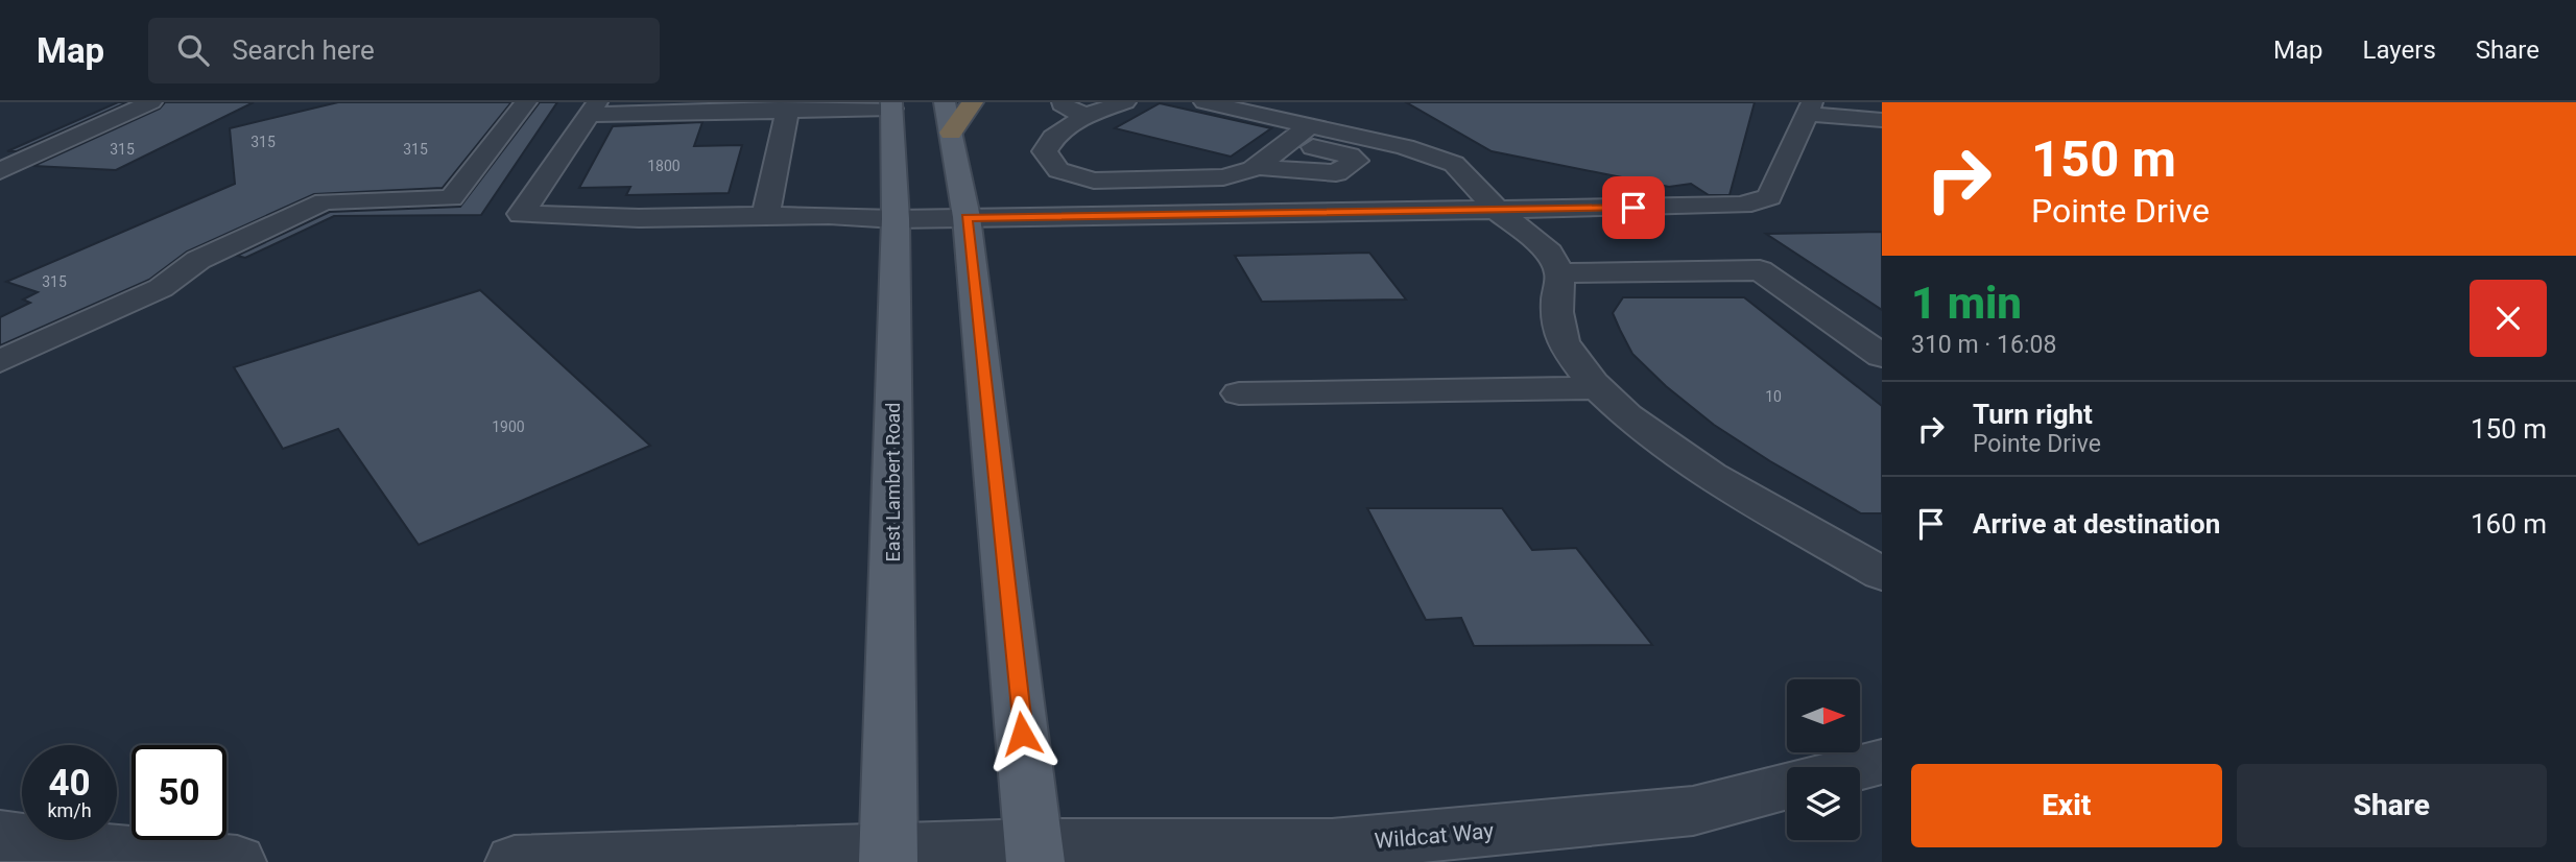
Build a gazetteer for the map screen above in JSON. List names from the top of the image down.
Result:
{
  "streets": {
    "main road": ["East Lambert Road"],
    "street": ["Wildcat Way"]
  },
  "crossings": [
    ["East Lambert Road", "Wildcat Way"]
  ],
  "house_numbers": [
    "315",
    "315",
    "315",
    "1800",
    "315",
    "10",
    "1900"
  ],
  "north": "right",
  "page": {
    "header": "Map",
    "search": "Search here",
    "nav": ["Map", "Layers", "Share"],
    "turn": ["150 m", "Pointe Drive"],
    "heading": ["1 min", "310 m · 16:08"],
    "list": [
      {
        "name": "Turn right",
        "note": "Pointe Drive",
        "value": "150 m"
      },
      {
        "name": "Arrive at destination",
        "value": "160 m"
      }
    ],
    "speed": "40 km/h",
    "limit": "50",
    "buttons": ["Exit", "Share"]
  }
}
